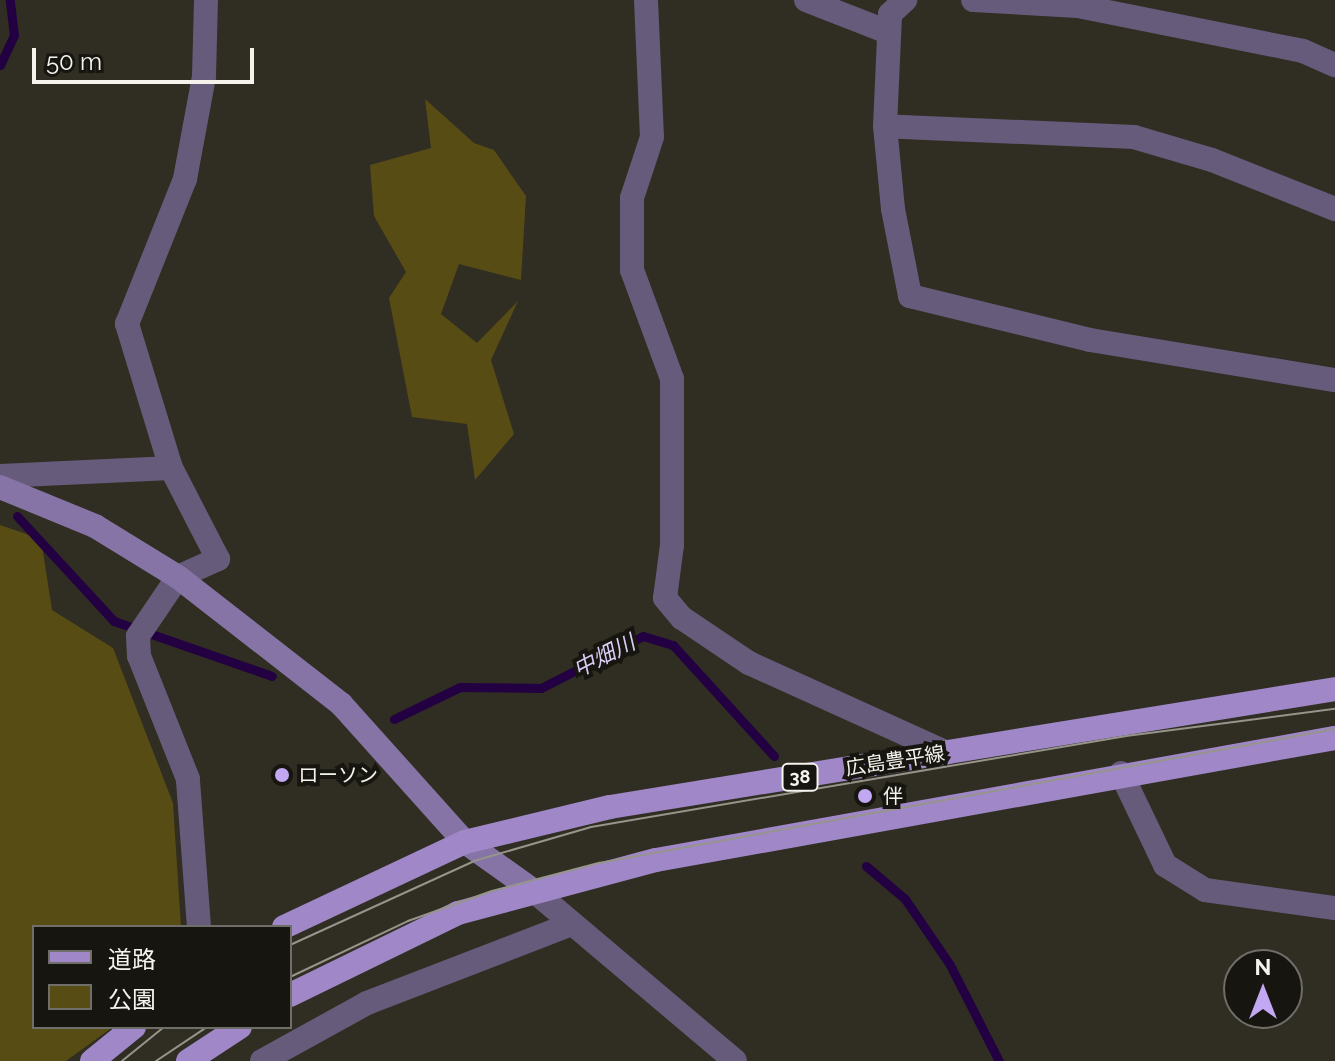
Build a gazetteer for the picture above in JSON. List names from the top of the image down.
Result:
{
  "streets": {
    "main road": ["広島豊平線", "38"]
  },
  "water": ["中畑川"],
  "places": ["ローソン", "伴"],
  "legend": ["道路", "公園"],
  "scale_bar": "50 m",
  "north": "top"
}
